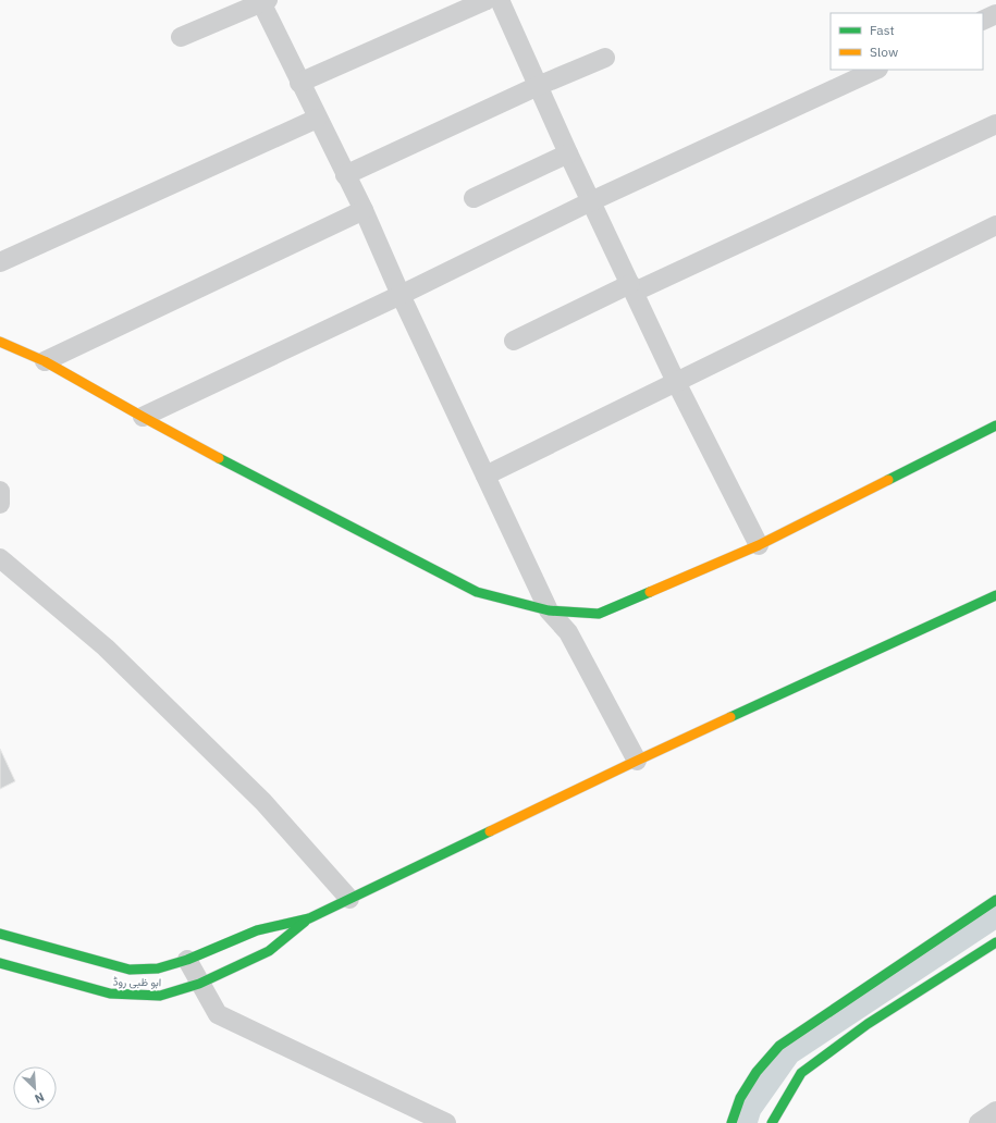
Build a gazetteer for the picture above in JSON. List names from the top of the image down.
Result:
{
  "streets": {
    "main road": ["ابو ظبی روڈ"]
  },
  "legend": ["Fast", "Slow"],
  "north": "bottom right"
}
